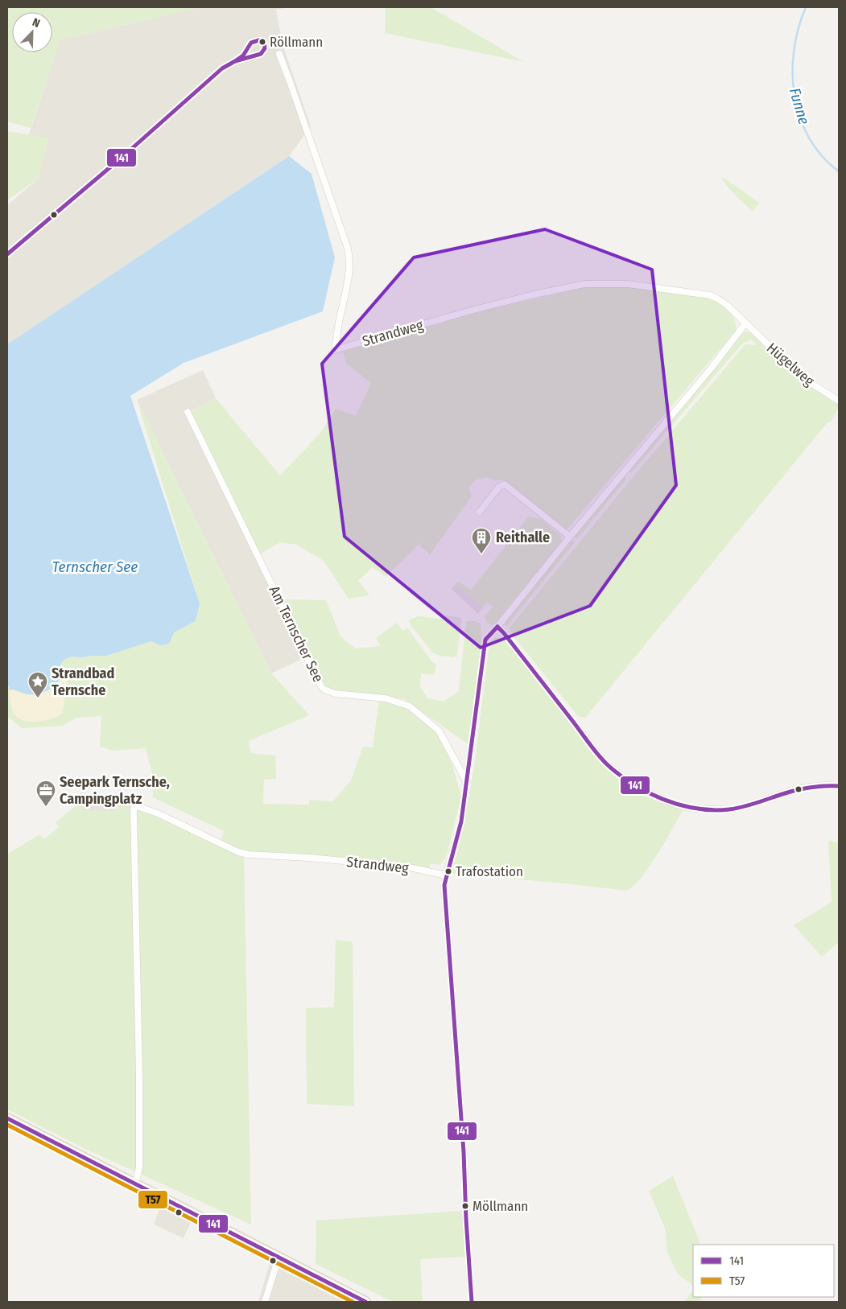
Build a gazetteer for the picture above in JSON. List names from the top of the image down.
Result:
{
  "streets": {
    "street": ["Strandweg", "Hügelweg", "Am Ternscher See"]
  },
  "crossings": [
    ["Strandweg", "Hügelweg"]
  ],
  "water": ["Funne", "Ternscher See"],
  "places": {
    "other": ["Röllmann", "Trafostation", "Möllmann"],
    "building": ["Reithalle"],
    "place": ["Strandbad Ternsche"],
    "office": ["Seepark Ternsche, Campingplatz"]
  },
  "lines": ["transit line 141", "transit line T57"],
  "legend": ["141", "T57"],
  "north": "top right"
}
